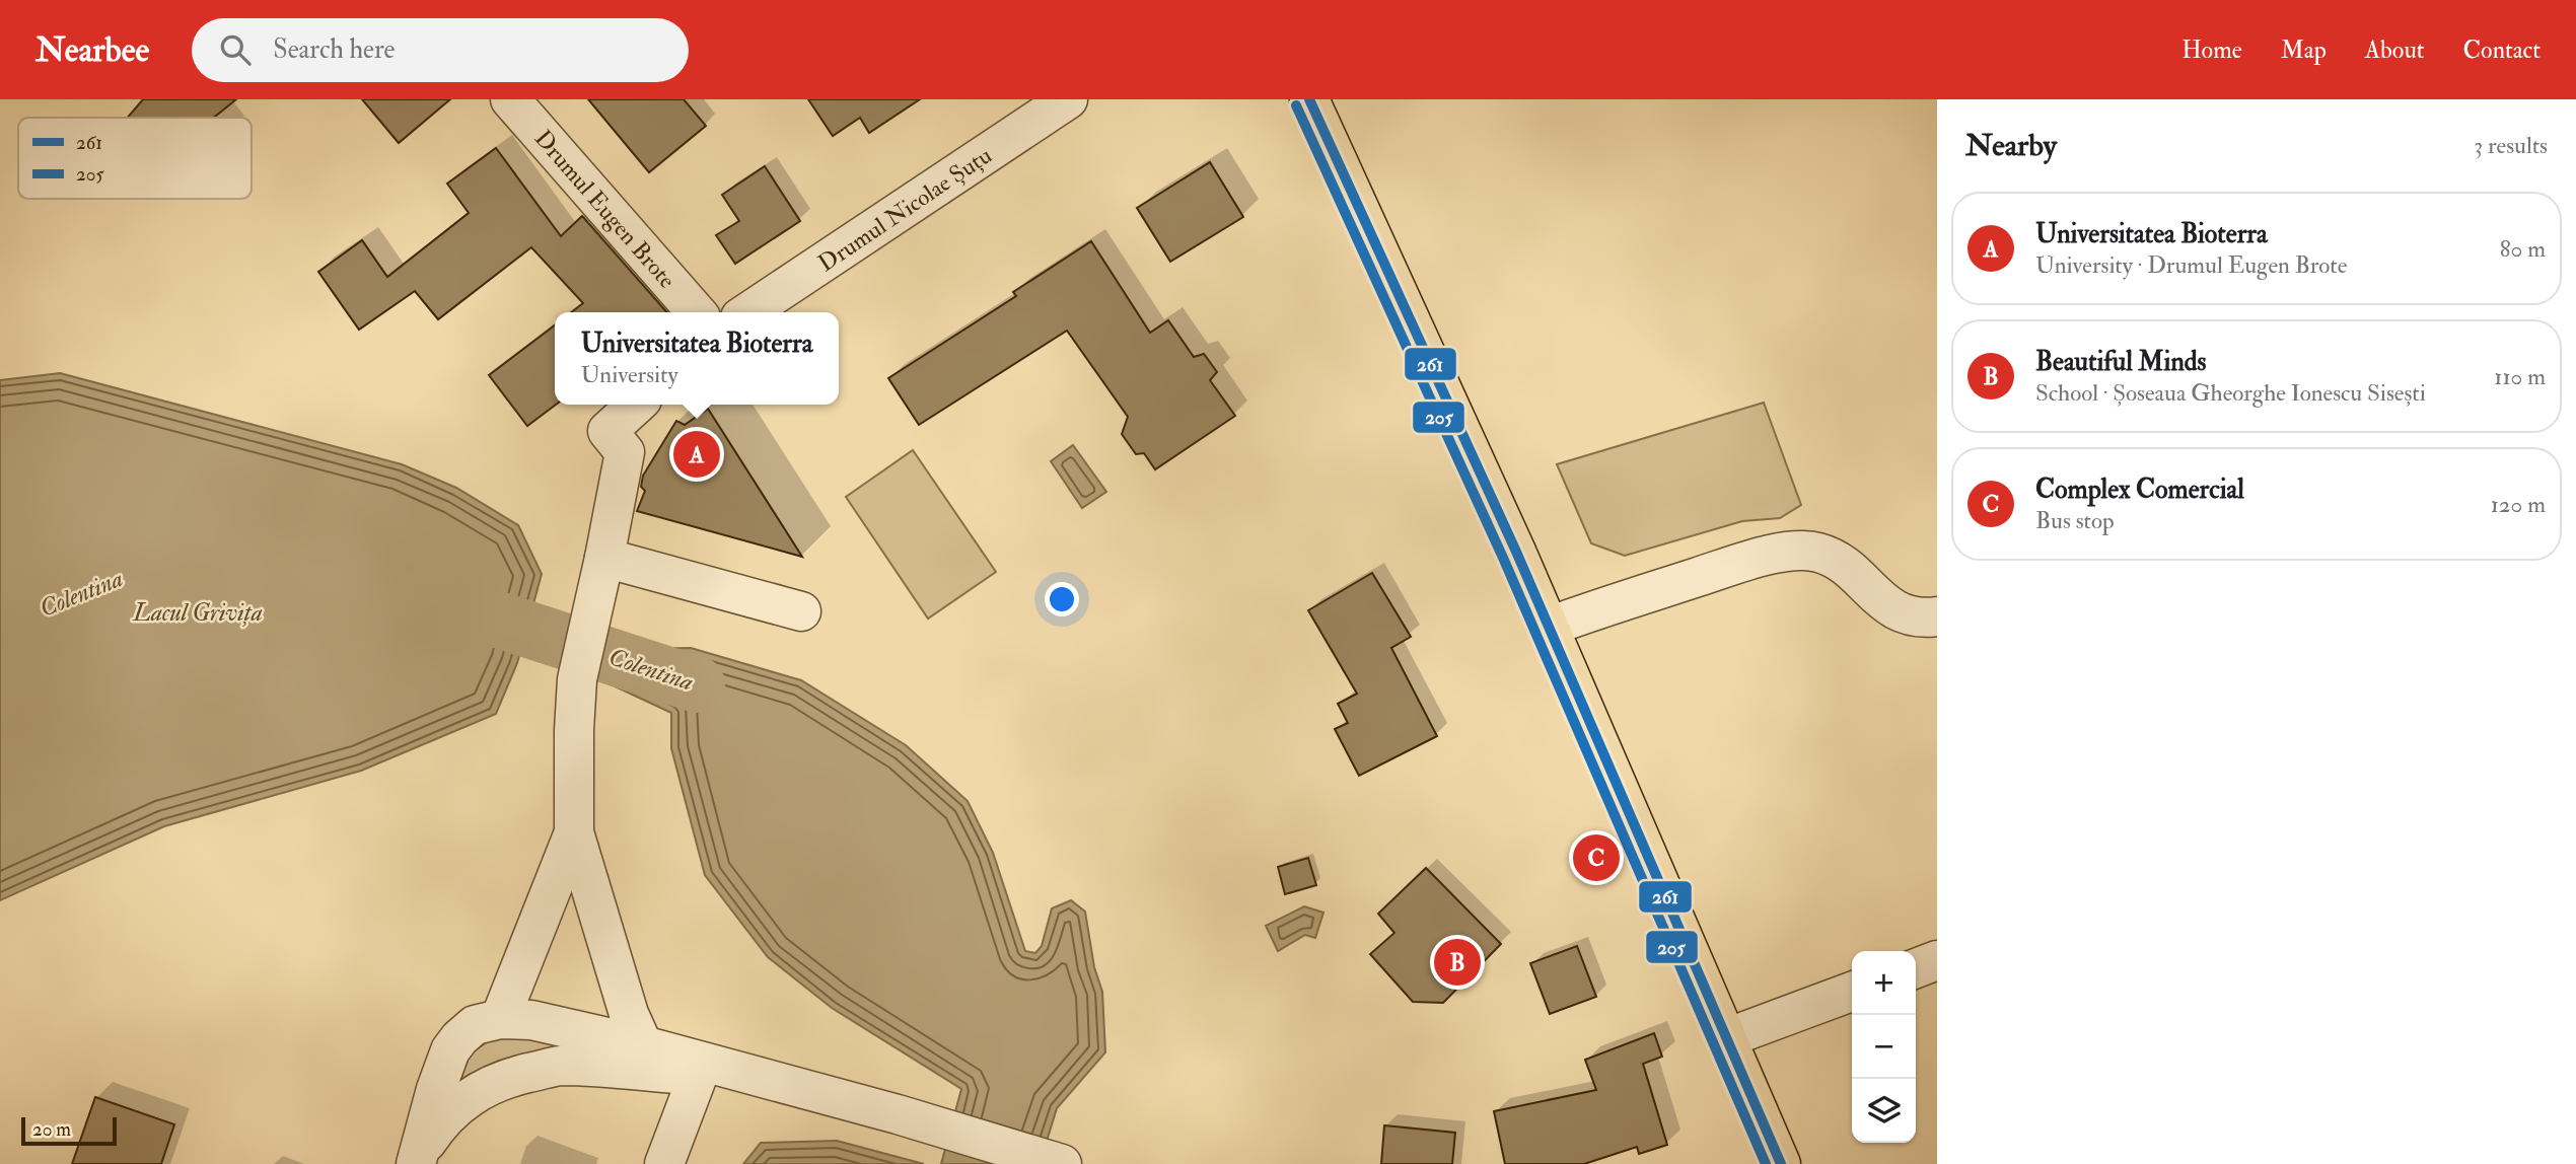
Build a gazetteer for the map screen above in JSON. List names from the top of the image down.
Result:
{
  "streets": {
    "street": ["Drumul Eugen Brote", "Drumul Nicolae Șuțu"]
  },
  "water": ["Colentina", "Lacul Grivița"],
  "lines": ["transit line 261", "transit line 205"],
  "legend": ["261", "205"],
  "scale_bar": "20 m",
  "page": {
    "header": "Nearbee",
    "search": "Search here",
    "nav": [
      "Home",
      "Map",
      "About",
      "Contact"
    ],
    "heading": ["Nearby", "3 results"],
    "list": [
      {
        "mark": "A",
        "name": "Universitatea Bioterra",
        "note": "University · Drumul Eugen Brote",
        "value": "80 m"
      },
      {
        "mark": "B",
        "name": "Beautiful Minds",
        "note": "School · Șoseaua Gheorghe Ionescu Sisești",
        "value": "110 m"
      },
      {
        "mark": "C",
        "name": "Complex Comercial",
        "note": "Bus stop",
        "value": "120 m"
      }
    ],
    "popup": ["Universitatea Bioterra", "University"],
    "pins": ["A", "C", "B"],
    "map_buttons": ["+", "−"],
    "scale": "20 m"
  }
}
